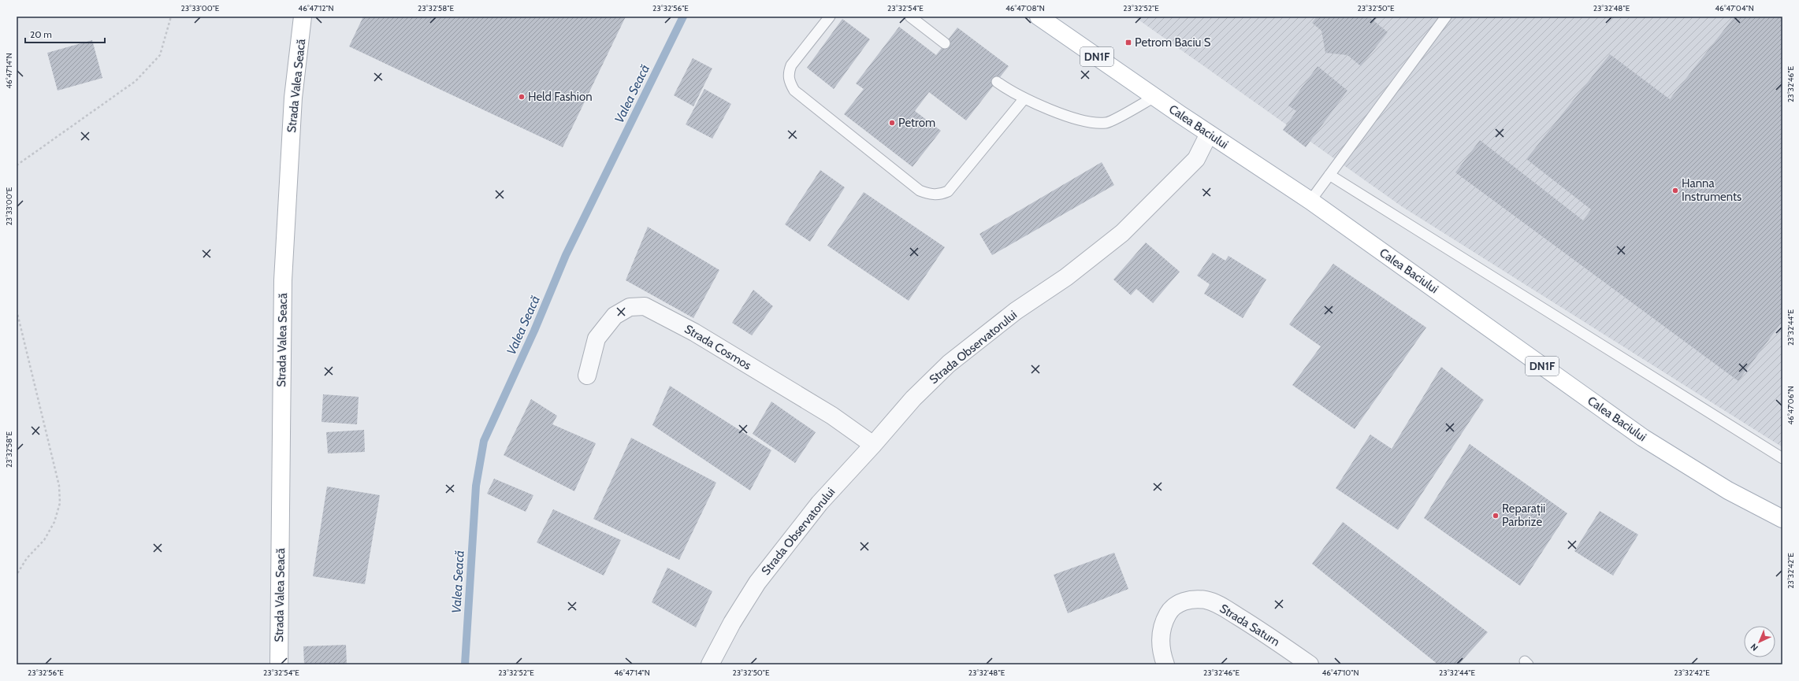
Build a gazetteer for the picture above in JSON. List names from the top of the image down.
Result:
{
  "streets": {
    "main road": ["DN1F", "Strada Valea Seacă", "Calea Baciului"],
    "street": ["Strada Cosmos", "Strada Observatorului", "Strada Saturn"]
  },
  "crossings": [
    ["Calea Baciului", "Strada Observatorului"],
    ["Strada Cosmos", "Strada Observatorului"]
  ],
  "water": ["Valea Seacă"],
  "places": {
    "transit": ["Petrom Baciu S"],
    "other": [
      "Held Fashion",
      "Petrom",
      "Hanna Instruments",
      "Reparații Parbrize"
    ]
  },
  "scale_bar": "20 m",
  "north": "bottom left",
  "coordinates": [
    "23°33'00\"E",
    "46°47'12\"N",
    "23°32'58\"E",
    "23°32'56\"E",
    "23°32'54\"E",
    "46°47'08\"N",
    "23°32'52\"E",
    "23°32'50\"E",
    "23°32'48\"E",
    "46°47'04\"N",
    "46°47'14\"N",
    "23°32'46\"E",
    "23°32'44\"E",
    "46°47'06\"N",
    "23°32'42\"E",
    "46°47'10\"N"
  ]
}
